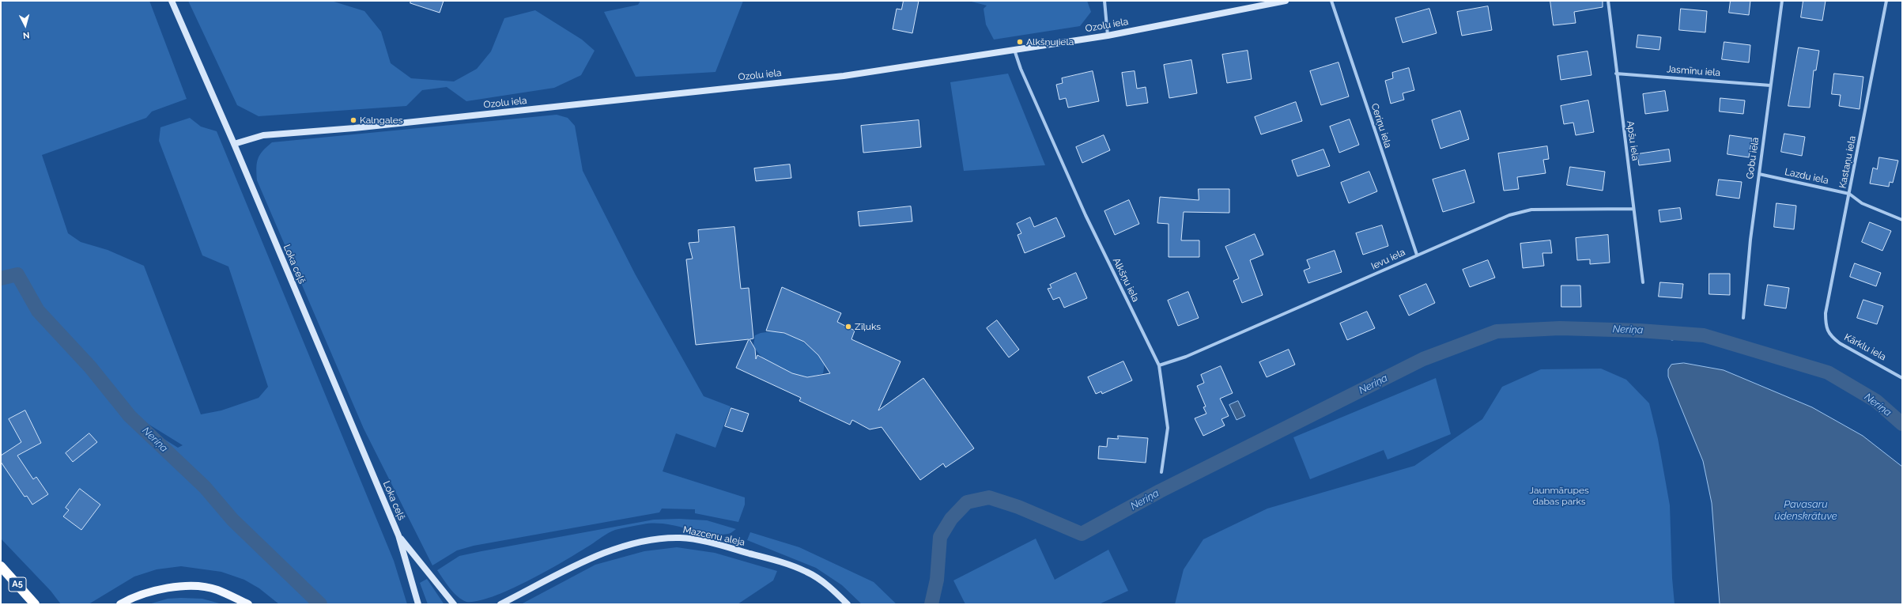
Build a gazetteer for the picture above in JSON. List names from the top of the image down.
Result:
{
  "streets": {
    "highway": ["A5"],
    "main road": ["Ozolu iela", "Loka ceļš", "Mazcenu aleja"],
    "street": [
      "Jasmīnu iela",
      "Ceriņu iela",
      "Apšu iela",
      "Gobu iela",
      "Kastaņu iela",
      "Lazdu iela",
      "Ievu iela",
      "Alkšņu iela",
      "Kārklu iela"
    ]
  },
  "crossings": [
    ["Ozolu iela", "Loka ceļš"],
    ["Ozolu iela", "Alkšņu iela"],
    ["Jasmīnu iela", "Apšu iela"],
    ["Jasmīnu iela", "Gobu iela"],
    ["Ceriņu iela", "Ievu iela"],
    ["Apšu iela", "Ievu iela"],
    ["Gobu iela", "Lazdu iela"],
    ["Kastaņu iela", "Lazdu iela"],
    ["Kastaņu iela", "Kārklu iela"],
    ["Ievu iela", "Alkšņu iela"]
  ],
  "water": ["Neriņa", "Pavasaru ūdenskrātuve"],
  "parks": ["Jaunmārupes dabas parks"],
  "places": ["Alkšņu iela", "Kalngales", "Zīļuks"],
  "north": "bottom"
}
